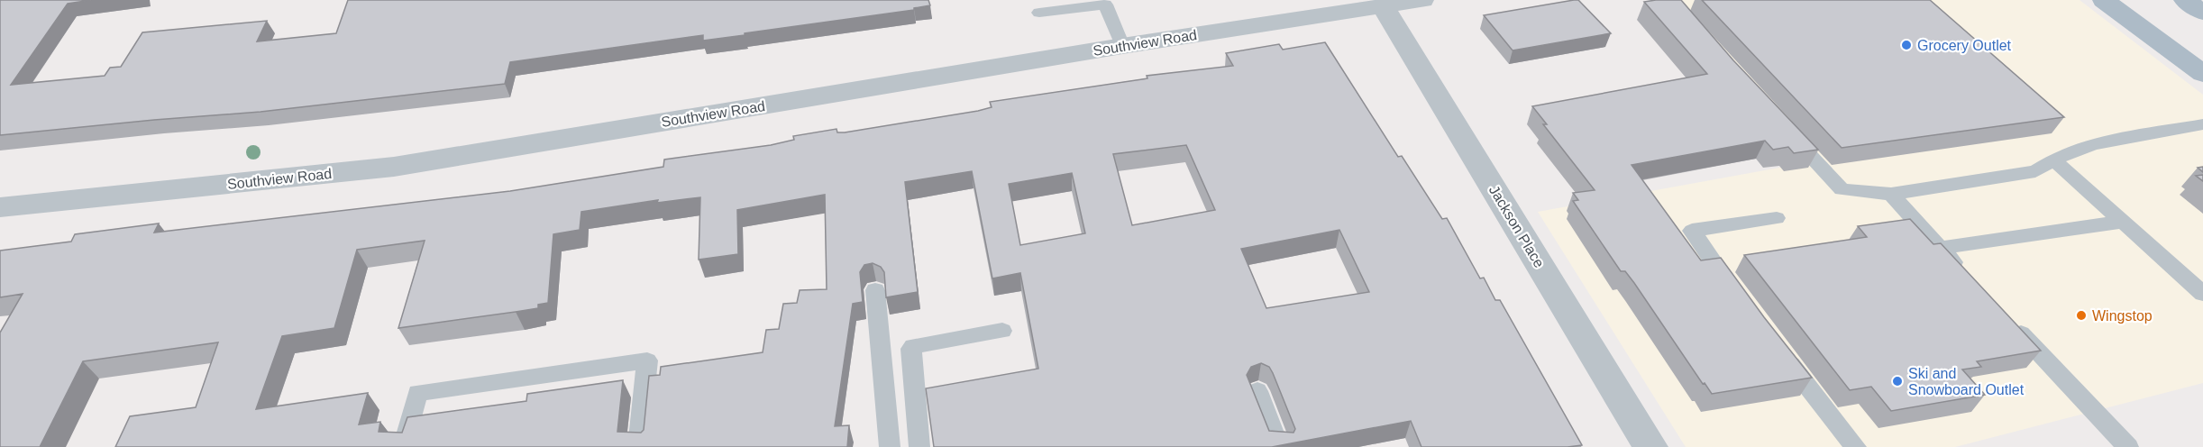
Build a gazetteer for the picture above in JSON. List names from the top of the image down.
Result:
{
  "streets": {
    "street": ["Southview Road", "Jackson Place"]
  },
  "crossings": [
    ["Southview Road", "Jackson Place"]
  ],
  "places": ["Grocery Outlet", "Wingstop", "Ski and Snowboard Outlet"]
}
